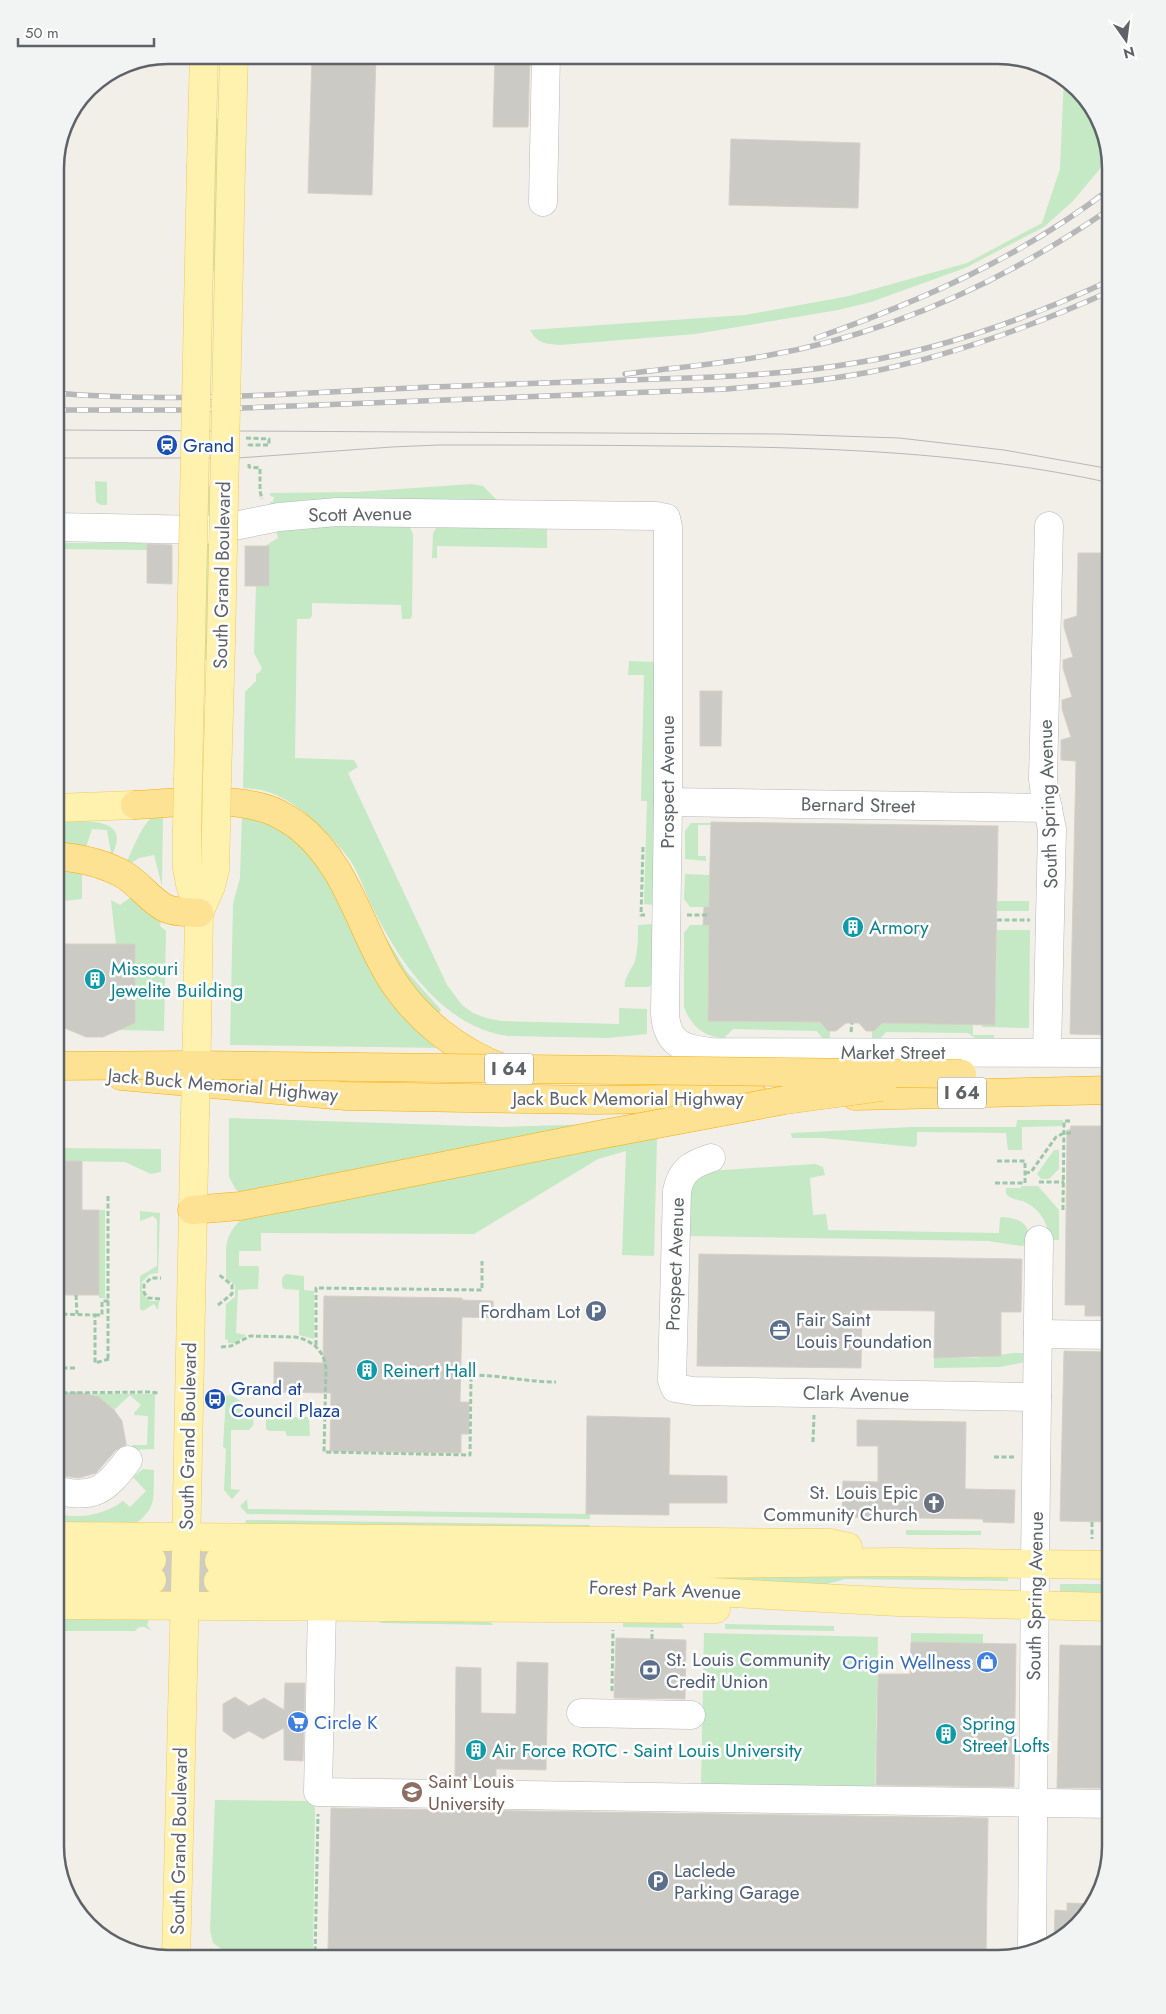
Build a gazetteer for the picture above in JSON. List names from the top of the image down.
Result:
{
  "streets": {
    "highway": ["I 64", "Jack Buck Memorial Highway"],
    "main road": ["South Grand Boulevard", "Forest Park Avenue"],
    "street": [
      "Scott Avenue",
      "Prospect Avenue",
      "South Spring Avenue",
      "Bernard Street",
      "Market Street",
      "Clark Avenue"
    ]
  },
  "crossings": [
    ["Scott Avenue", "Prospect Avenue"],
    ["Prospect Avenue", "Bernard Street"],
    ["Prospect Avenue", "Market Street"],
    ["Prospect Avenue", "Clark Avenue"],
    ["South Spring Avenue", "Bernard Street"],
    ["South Spring Avenue", "Market Street"],
    ["South Spring Avenue", "Clark Avenue"],
    ["South Spring Avenue", "Forest Park Avenue"]
  ],
  "places": {
    "station": ["Grand"],
    "building": [
      "Armory",
      "Missouri Jewelite Building",
      "Reinert Hall",
      "Spring Street Lofts",
      "Air Force ROTC - Saint Louis University"
    ],
    "parking": ["Fordham Lot", "Laclede Parking Garage"],
    "office": ["Fair Saint Louis Foundation"],
    "bus stop": ["Grand at Council Plaza"],
    "church": ["St. Louis Epic Community Church"],
    "shop": ["Origin Wellness"],
    "bank": ["St. Louis Community Credit Union"],
    "supermarket": ["Circle K"],
    "school or university": ["Saint Louis University"]
  },
  "scale_bar": "50 m",
  "north": "bottom"
}
